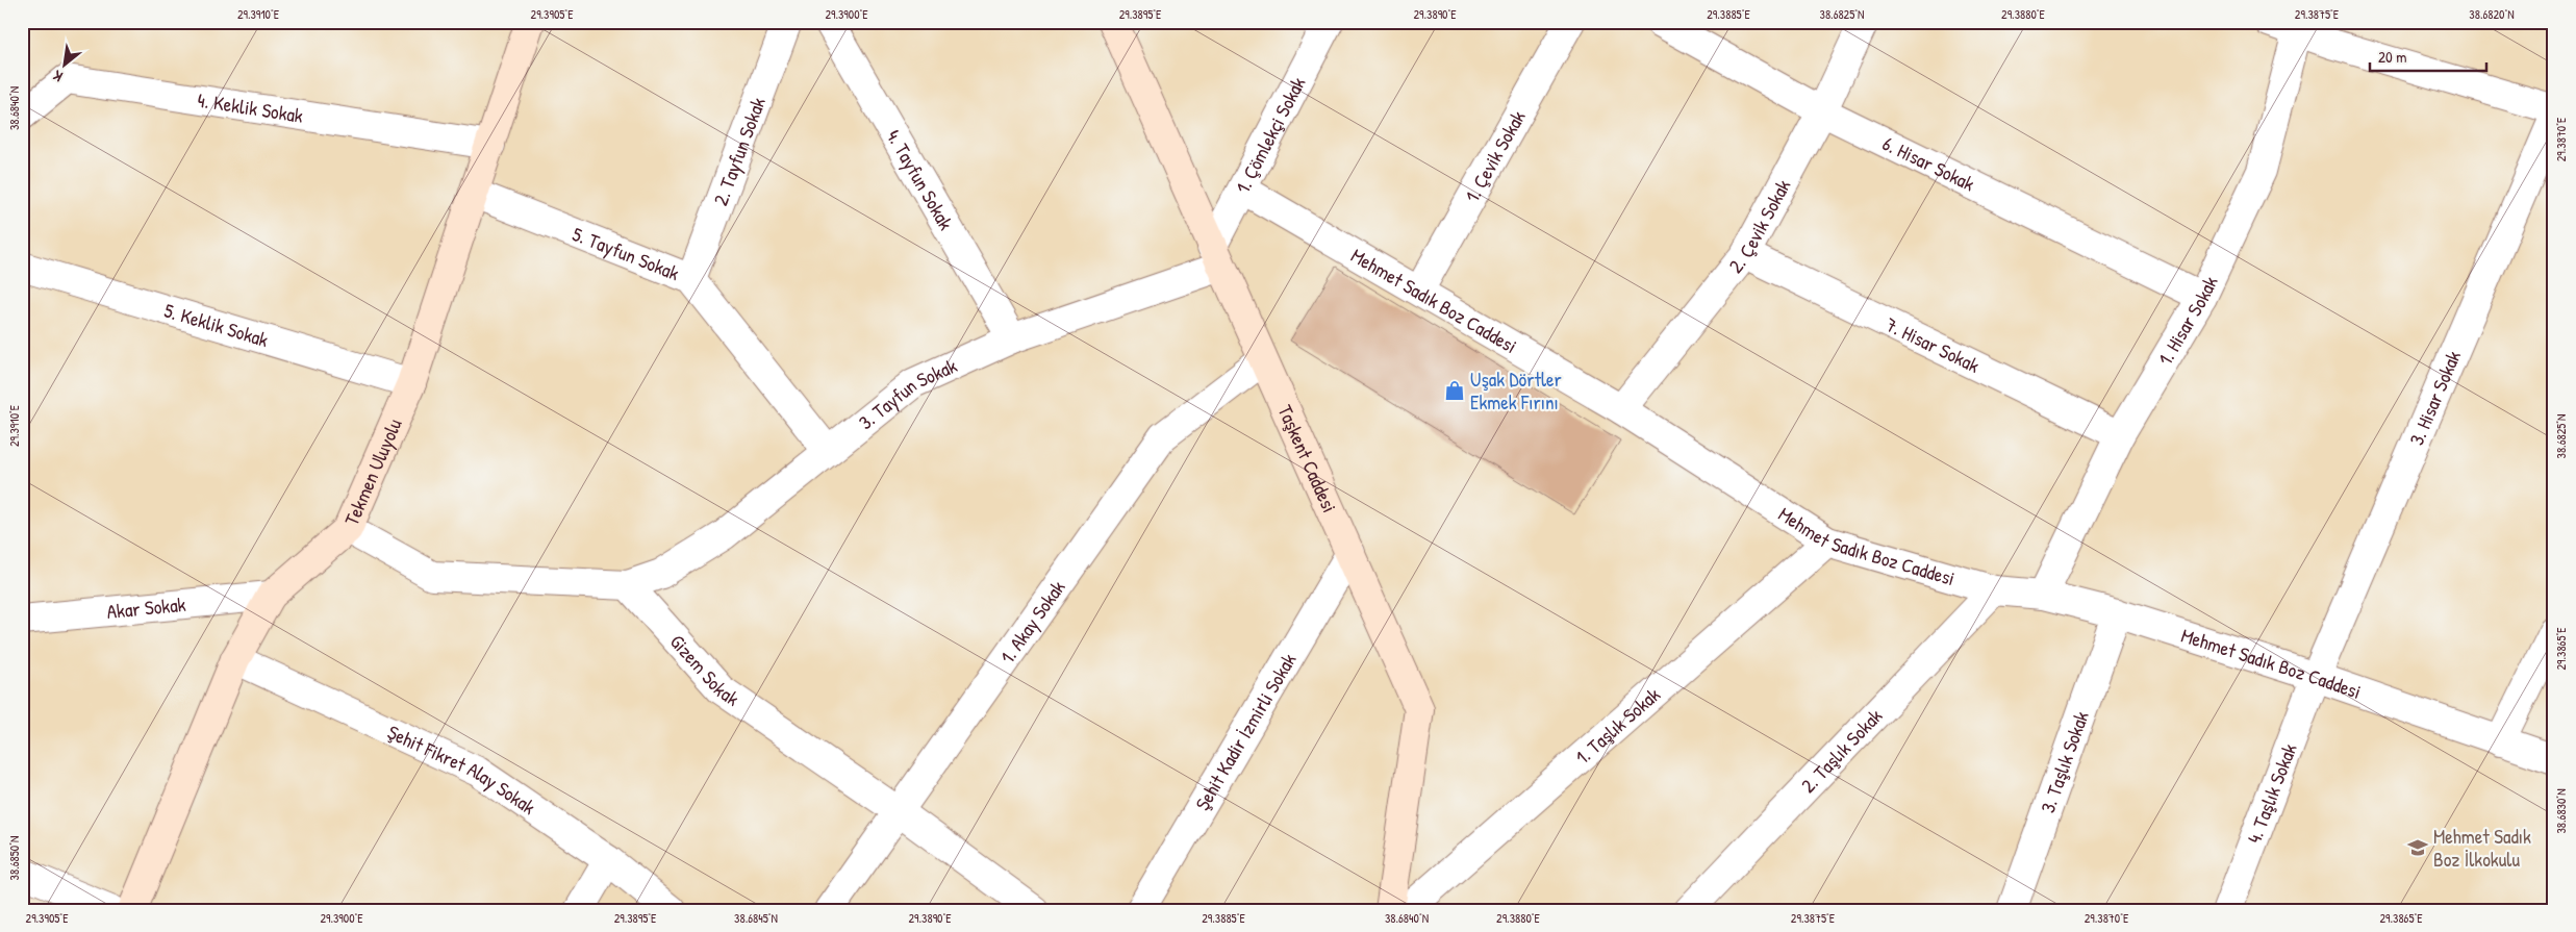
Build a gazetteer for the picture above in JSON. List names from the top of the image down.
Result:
{
  "streets": {
    "street": [
      "4. Keklik Sokak",
      "1. Çömlekçi Sokak",
      "2. Tayfun Sokak",
      "1. Çevik Sokak",
      "6. Hisar Sokak",
      "4. Tayfun Sokak",
      "2. Çevik Sokak",
      "5. Tayfun Sokak",
      "Mehmet Sadık Boz Caddesi",
      "1. Hisar Sokak",
      "5. Keklik Sokak",
      "7. Hisar Sokak",
      "3. Tayfun Sokak",
      "3. Hisar Sokak",
      "Taşkent Caddesi",
      "Tekmen Uluyolu",
      "Akar Sokak",
      "1. Akay Sokak",
      "Gizem Sokak",
      "1. Taşlık Sokak",
      "Şehit Kadir İzmirli Sokak",
      "2. Taşlık Sokak",
      "3. Taşlık Sokak",
      "Şehit Fikret Alay Sokak",
      "4. Taşlık Sokak"
    ]
  },
  "crossings": [
    ["4. Keklik Sokak", "Tekmen Uluyolu"],
    ["1. Çömlekçi Sokak", "Mehmet Sadık Boz Caddesi"],
    ["1. Çömlekçi Sokak", "3. Tayfun Sokak"],
    ["1. Çömlekçi Sokak", "Taşkent Caddesi"],
    ["2. Tayfun Sokak", "5. Tayfun Sokak"],
    ["1. Çevik Sokak", "Mehmet Sadık Boz Caddesi"],
    ["6. Hisar Sokak", "2. Çevik Sokak"],
    ["6. Hisar Sokak", "1. Hisar Sokak"],
    ["4. Tayfun Sokak", "3. Tayfun Sokak"],
    ["2. Çevik Sokak", "Mehmet Sadık Boz Caddesi"],
    ["2. Çevik Sokak", "7. Hisar Sokak"],
    ["5. Tayfun Sokak", "3. Tayfun Sokak"],
    ["5. Tayfun Sokak", "Tekmen Uluyolu"],
    ["Mehmet Sadık Boz Caddesi", "1. Hisar Sokak"],
    ["Mehmet Sadık Boz Caddesi", "3. Hisar Sokak"],
    ["Mehmet Sadık Boz Caddesi", "1. Taşlık Sokak"],
    ["Mehmet Sadık Boz Caddesi", "2. Taşlık Sokak"],
    ["Mehmet Sadık Boz Caddesi", "3. Taşlık Sokak"],
    ["Mehmet Sadık Boz Caddesi", "4. Taşlık Sokak"],
    ["1. Hisar Sokak", "7. Hisar Sokak"],
    ["5. Keklik Sokak", "Tekmen Uluyolu"],
    ["3. Tayfun Sokak", "Taşkent Caddesi"],
    ["3. Tayfun Sokak", "Gizem Sokak"],
    ["3. Hisar Sokak", "4. Taşlık Sokak"],
    ["Taşkent Caddesi", "1. Akay Sokak"],
    ["Taşkent Caddesi", "Şehit Kadir İzmirli Sokak"],
    ["Tekmen Uluyolu", "Akar Sokak"],
    ["Tekmen Uluyolu", "Şehit Fikret Alay Sokak"],
    ["1. Akay Sokak", "Gizem Sokak"]
  ],
  "places": {
    "shop": ["Uşak Dörtler Ekmek Fırını"],
    "school or university": ["Mehmet Sadık Boz İlkokulu"]
  },
  "scale_bar": "20 m",
  "north": "bottom left",
  "coordinates": [
    "29.3910°E",
    "29.3905°E",
    "29.3900°E",
    "29.3895°E",
    "29.3890°E",
    "29.3885°E",
    "38.6825°N",
    "29.3880°E",
    "29.3875°E",
    "38.6820°N",
    "38.6840°N",
    "29.3870°E",
    "29.3865°E",
    "38.6830°N",
    "38.6850°N",
    "38.6845°N"
  ]
}
